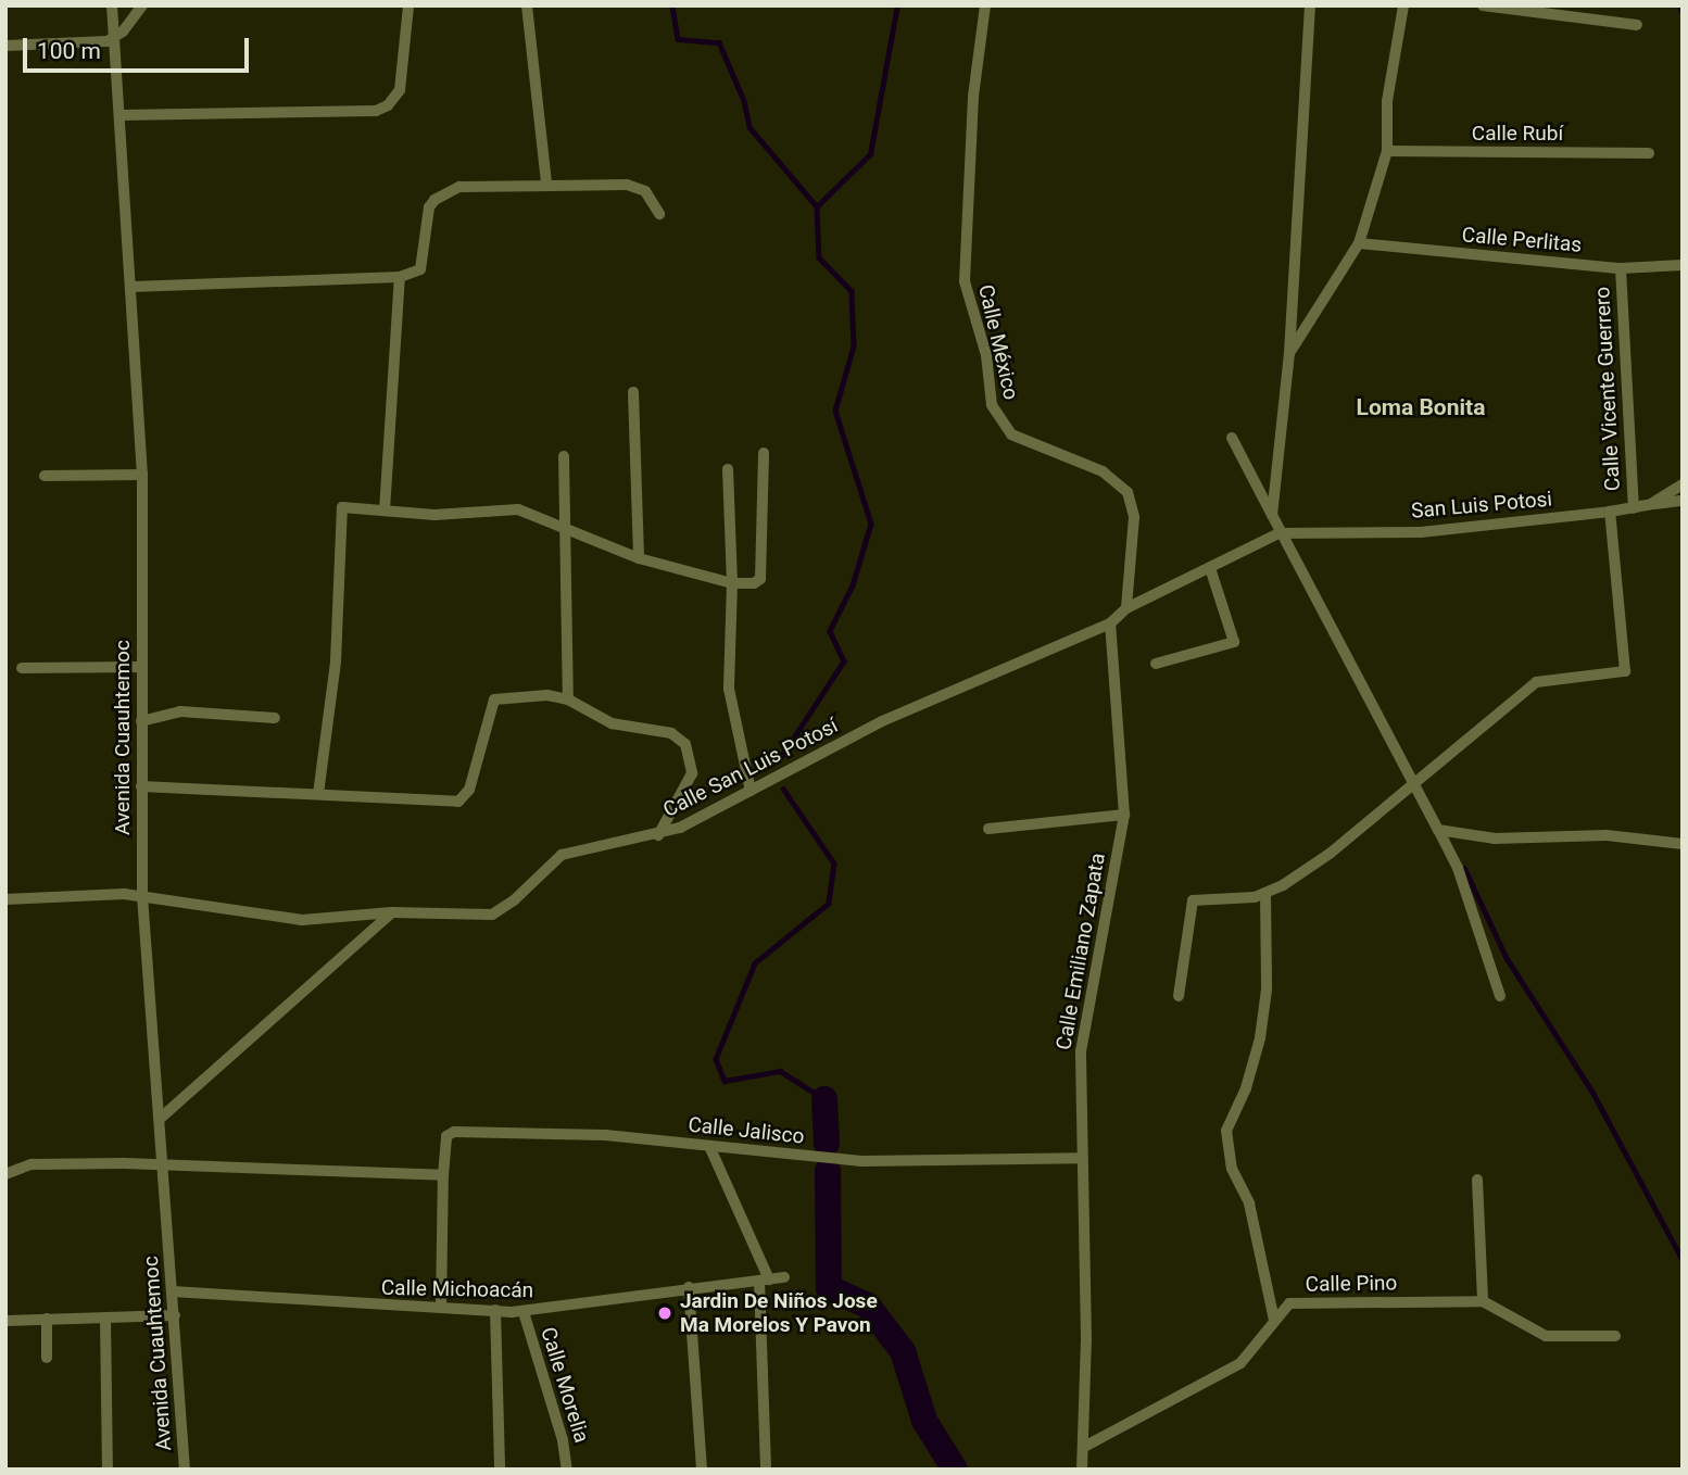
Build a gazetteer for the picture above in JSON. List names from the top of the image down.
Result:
{
  "streets": {
    "street": [
      "Calle Rubí",
      "Calle Perlitas",
      "Calle México",
      "Calle Vicente Guerrero",
      "San Luis Potosi",
      "Avenida Cuauhtemoc",
      "Calle San Luis Potosí",
      "Calle Emiliano Zapata",
      "Calle Jalisco",
      "Calle Pino",
      "Calle Michoacán",
      "Calle Morelia"
    ]
  },
  "crossings": [
    ["Calle Perlitas", "Calle Vicente Guerrero"],
    ["Calle México", "Calle San Luis Potosí"],
    ["Calle Vicente Guerrero", "San Luis Potosi"],
    ["San Luis Potosi", "Calle San Luis Potosí"],
    ["Avenida Cuauhtemoc", "Calle San Luis Potosí"],
    ["Avenida Cuauhtemoc", "Calle Michoacán"],
    ["Calle San Luis Potosí", "Calle Emiliano Zapata"],
    ["Calle Emiliano Zapata", "Calle Jalisco"],
    ["Calle Jalisco", "Calle Michoacán"],
    ["Calle Michoacán", "Calle Morelia"]
  ],
  "districts": ["Loma Bonita"],
  "places": ["Jardin De Niños Jose Ma Morelos Y Pavon"],
  "scale_bar": "100 m"
}
